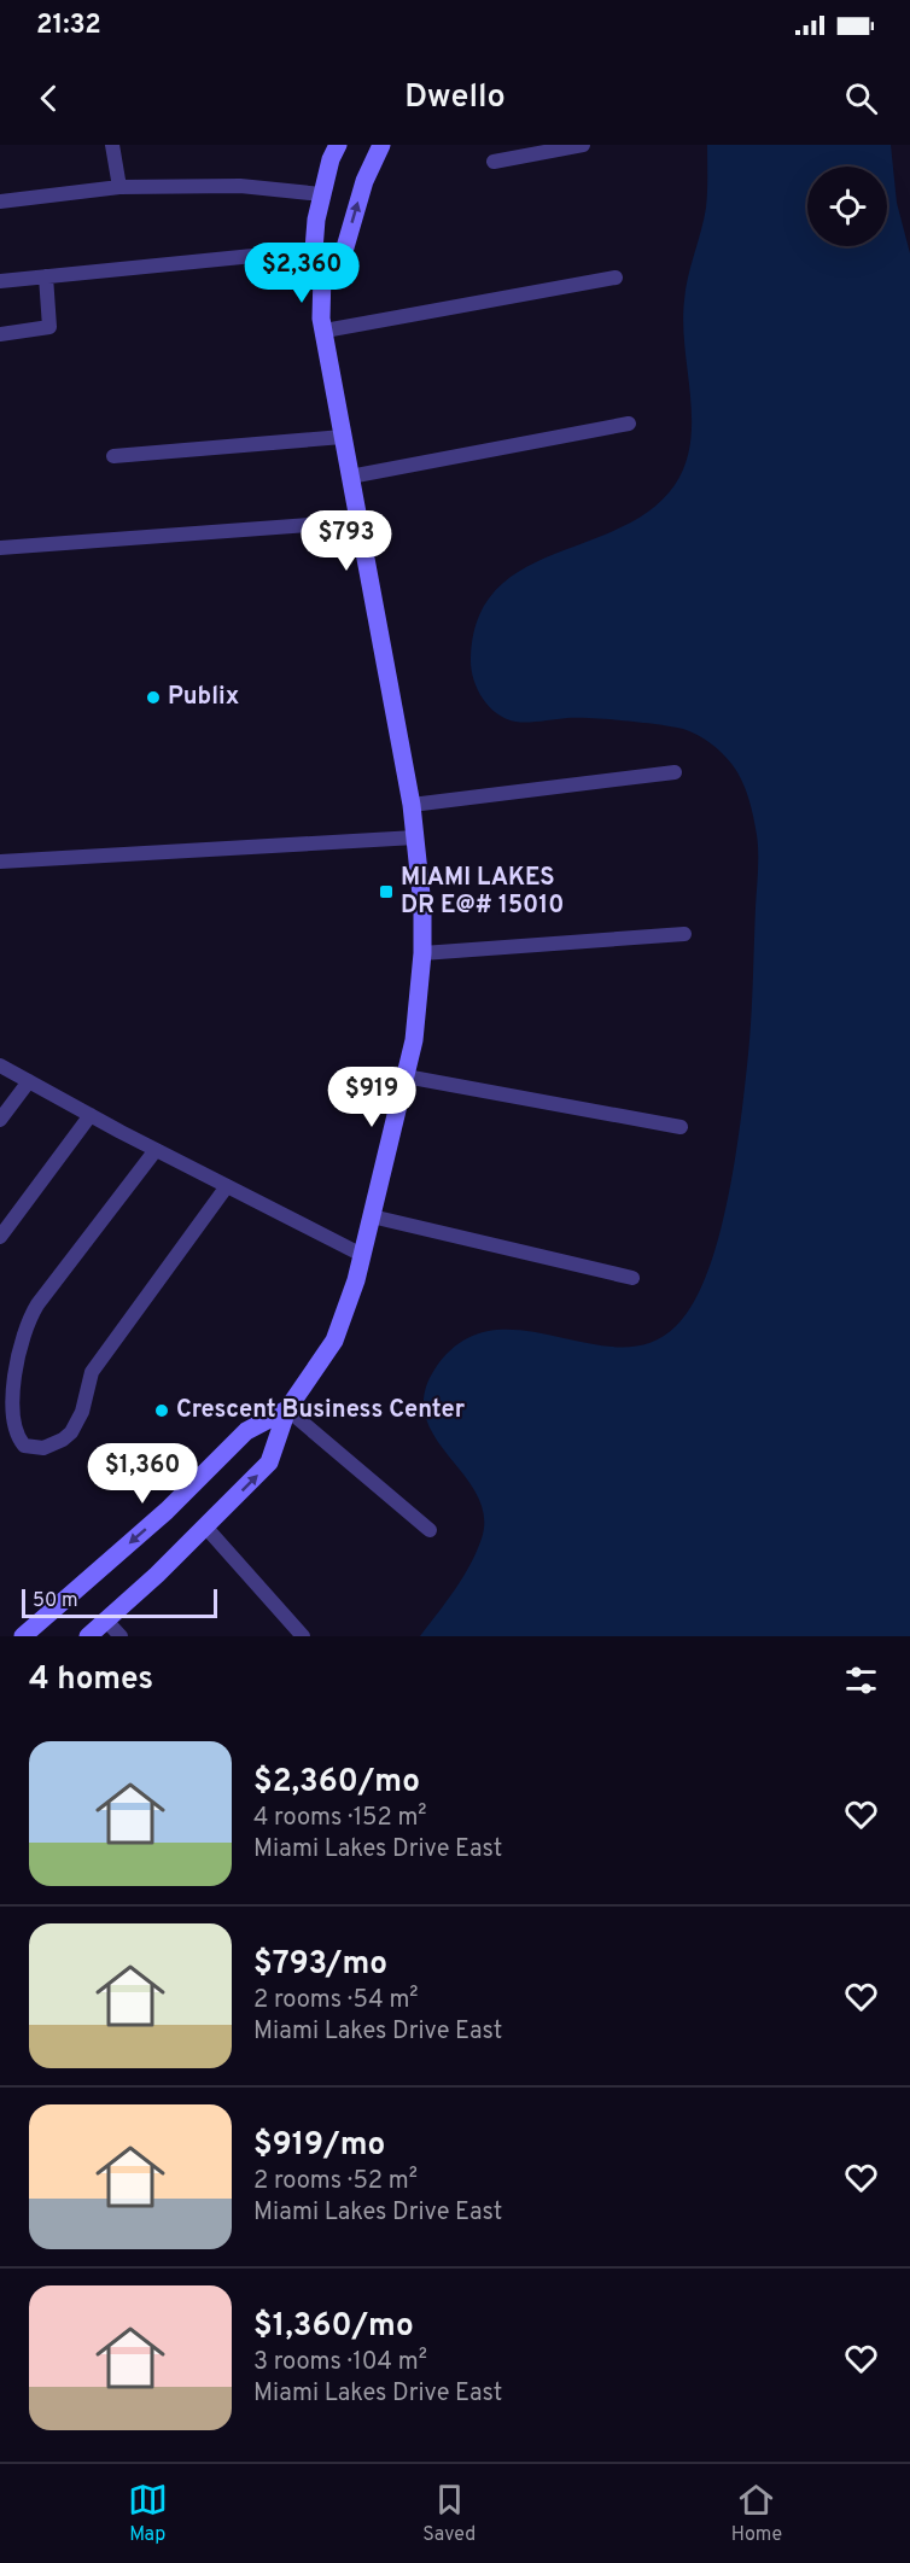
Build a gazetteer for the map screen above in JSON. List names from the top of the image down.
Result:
{
  "places": {
    "other": ["Publix", "Crescent Business Center"],
    "transit": ["MIAMI LAKES DR E@# 15010"]
  },
  "scale_bar": "50 m",
  "page": {
    "status": "21:32",
    "header": "Dwello",
    "price": [
      "$2,360",
      "$793",
      "$919",
      "$1,360"
    ],
    "scale": "50 m",
    "heading": "4 homes",
    "list": [
      {
        "name": "$2,360/mo",
        "note": "4 rooms · 152 m² · Miami Lakes Drive East"
      },
      {
        "name": "$793/mo",
        "note": "2 rooms · 54 m² · Miami Lakes Drive East"
      },
      {
        "name": "$919/mo",
        "note": "2 rooms · 52 m² · Miami Lakes Drive East"
      },
      {
        "name": "$1,360/mo",
        "note": "3 rooms · 104 m² · Miami Lakes Drive East"
      }
    ],
    "tabs": ["Map", "Saved", "Home"]
  }
}
